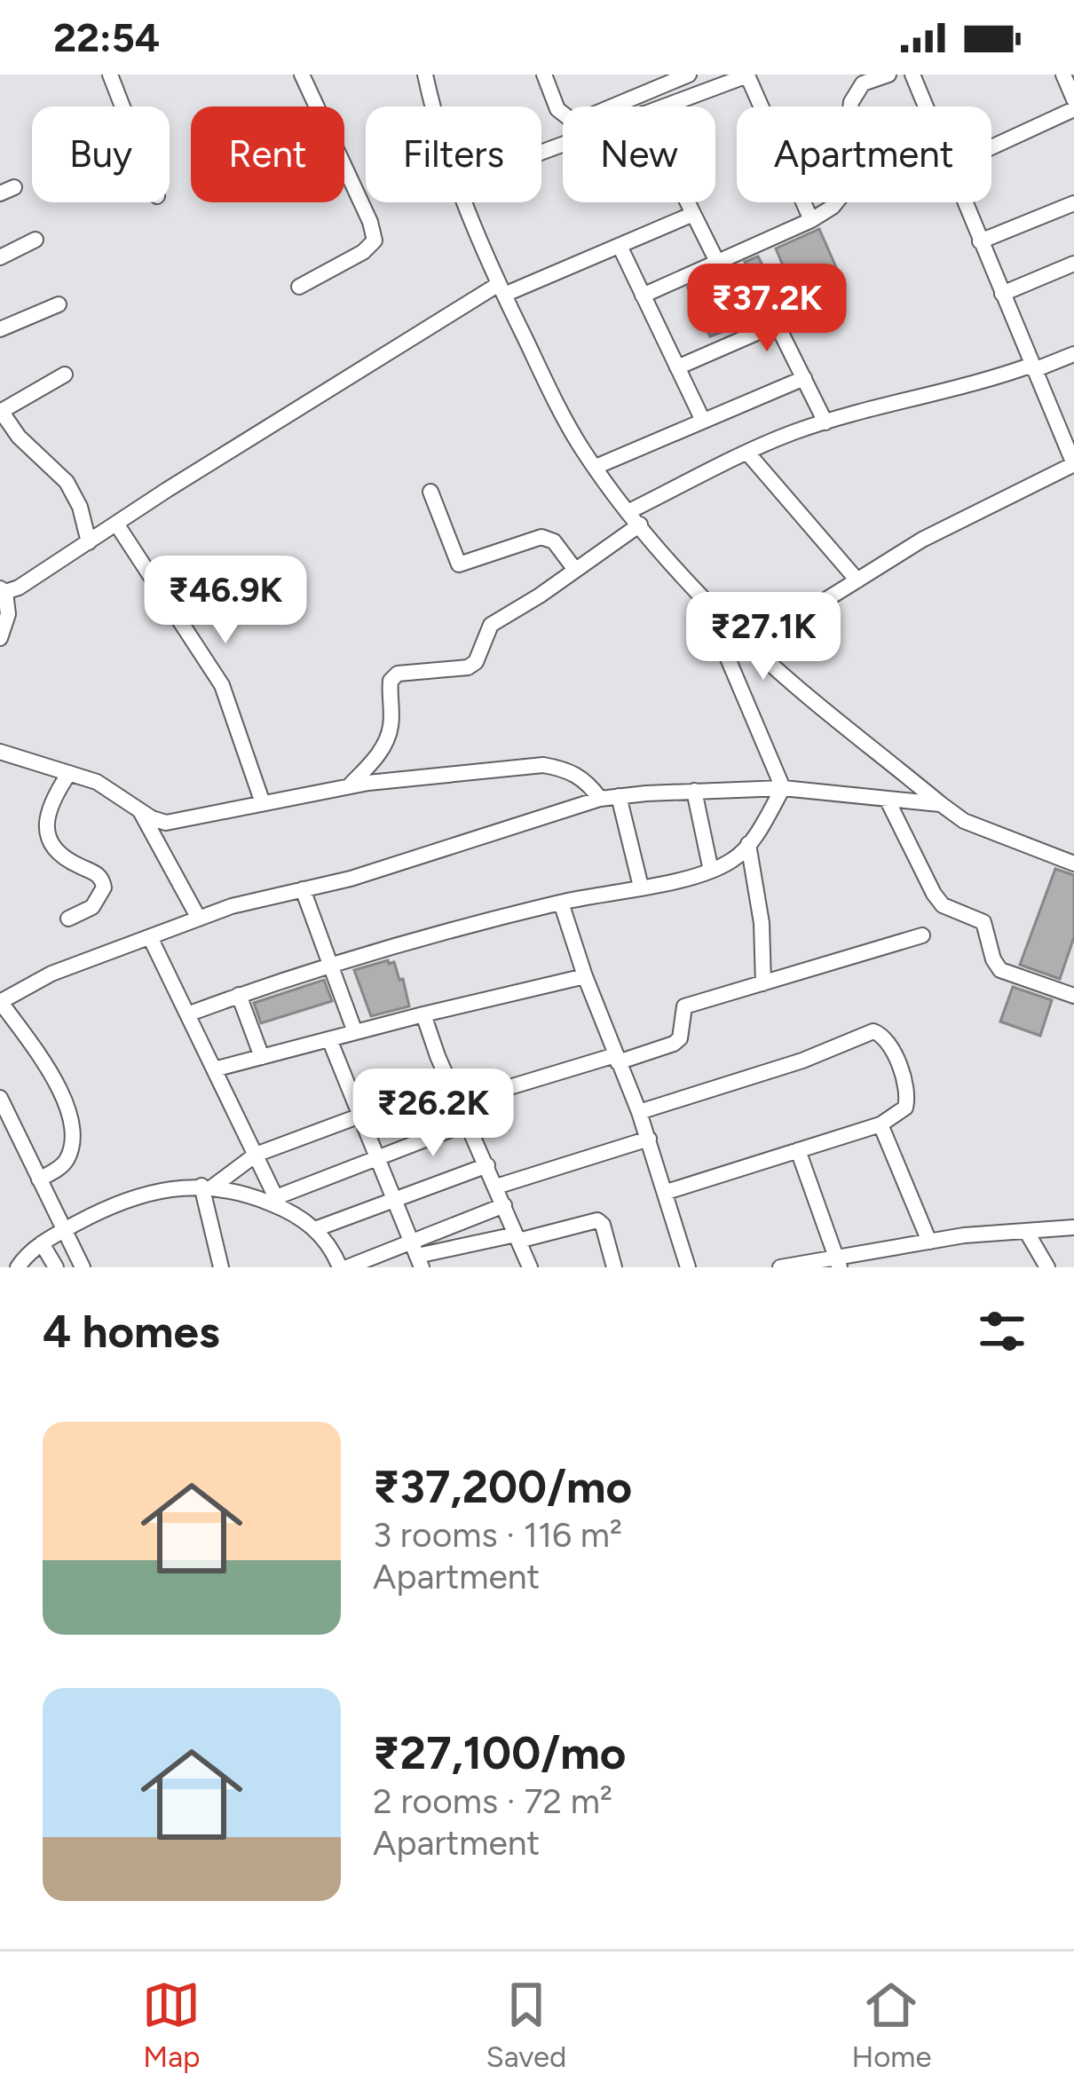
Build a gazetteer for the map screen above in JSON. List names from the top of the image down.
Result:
{
  "page": {
    "status": "22:54",
    "chip": [
      "Buy",
      "Rent",
      "Filters",
      "New",
      "Apartment"
    ],
    "price": [
      "₹37.2K",
      "₹46.9K",
      "₹27.1K",
      "₹26.2K"
    ],
    "heading": "4 homes",
    "list": [
      {
        "name": "₹37,200/mo",
        "note": "3 rooms · 116 m² · Apartment"
      },
      {
        "name": "₹27,100/mo",
        "note": "2 rooms · 72 m² · Apartment"
      }
    ],
    "tabs": ["Map", "Saved", "Home"]
  }
}
